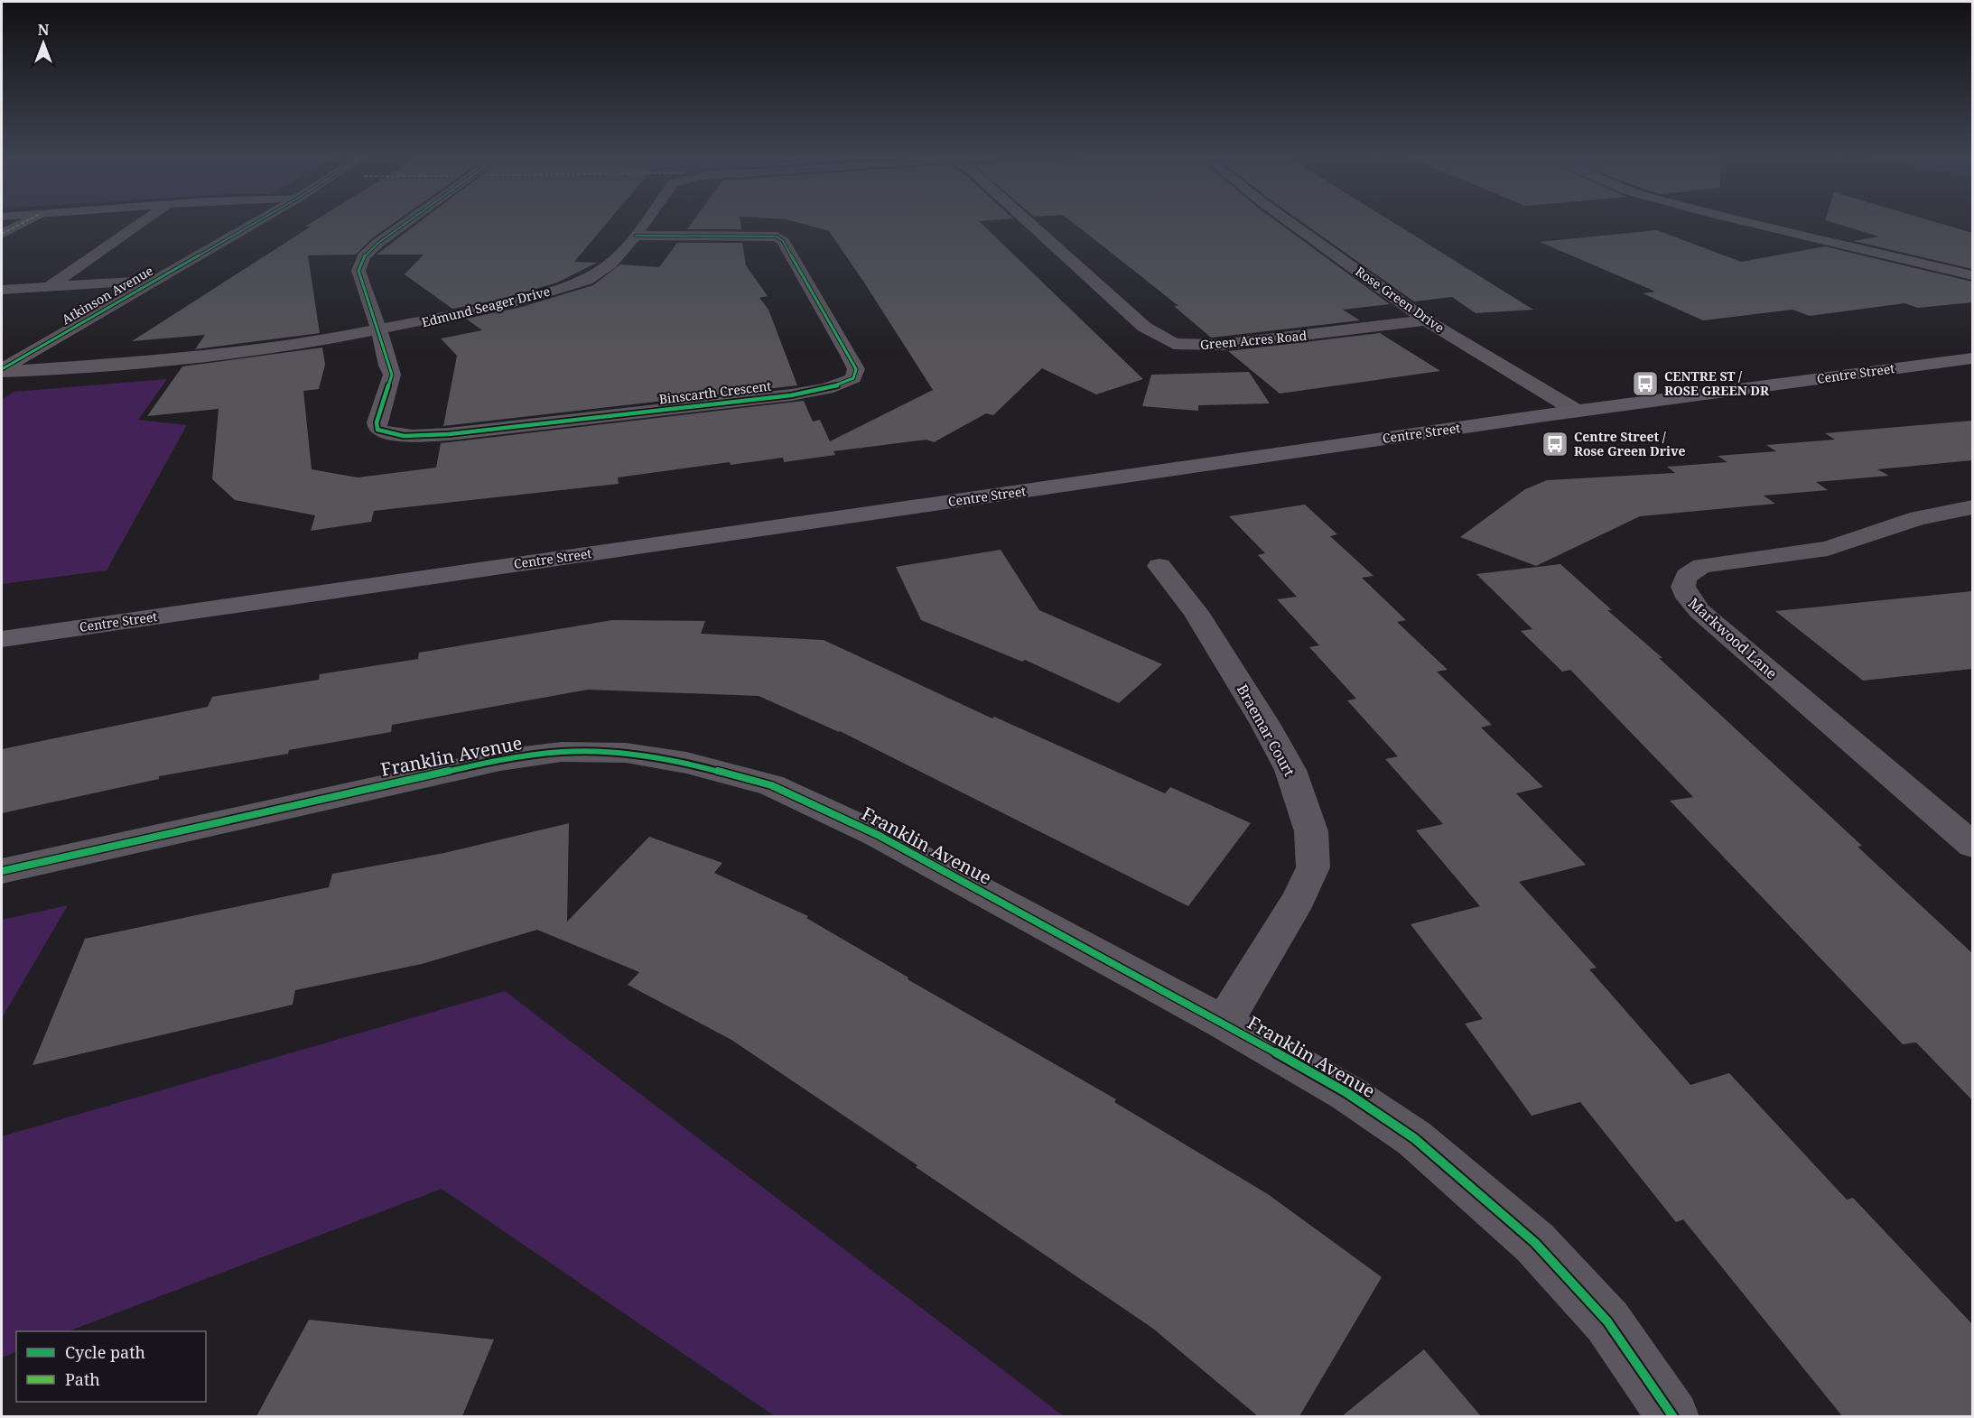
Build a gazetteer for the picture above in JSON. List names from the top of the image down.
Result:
{
  "streets": {
    "main road": ["Centre Street"],
    "street": [
      "Atkinson Avenue",
      "Rose Green Drive",
      "Edmund Seager Drive",
      "Green Acres Road",
      "Binscarth Crescent",
      "Markwood Lane",
      "Braemar Court",
      "Franklin Avenue"
    ]
  },
  "crossings": [
    ["Atkinson Avenue", "Edmund Seager Drive"],
    ["Rose Green Drive", "Green Acres Road"],
    ["Rose Green Drive", "Centre Street"],
    ["Edmund Seager Drive", "Binscarth Crescent"],
    ["Braemar Court", "Franklin Avenue"]
  ],
  "places": {
    "bus stop": ["CENTRE ST / ROSE GREEN DR", "Centre Street / Rose Green Drive"]
  },
  "legend": ["Cycle path", "Path"],
  "north": "top"
}
